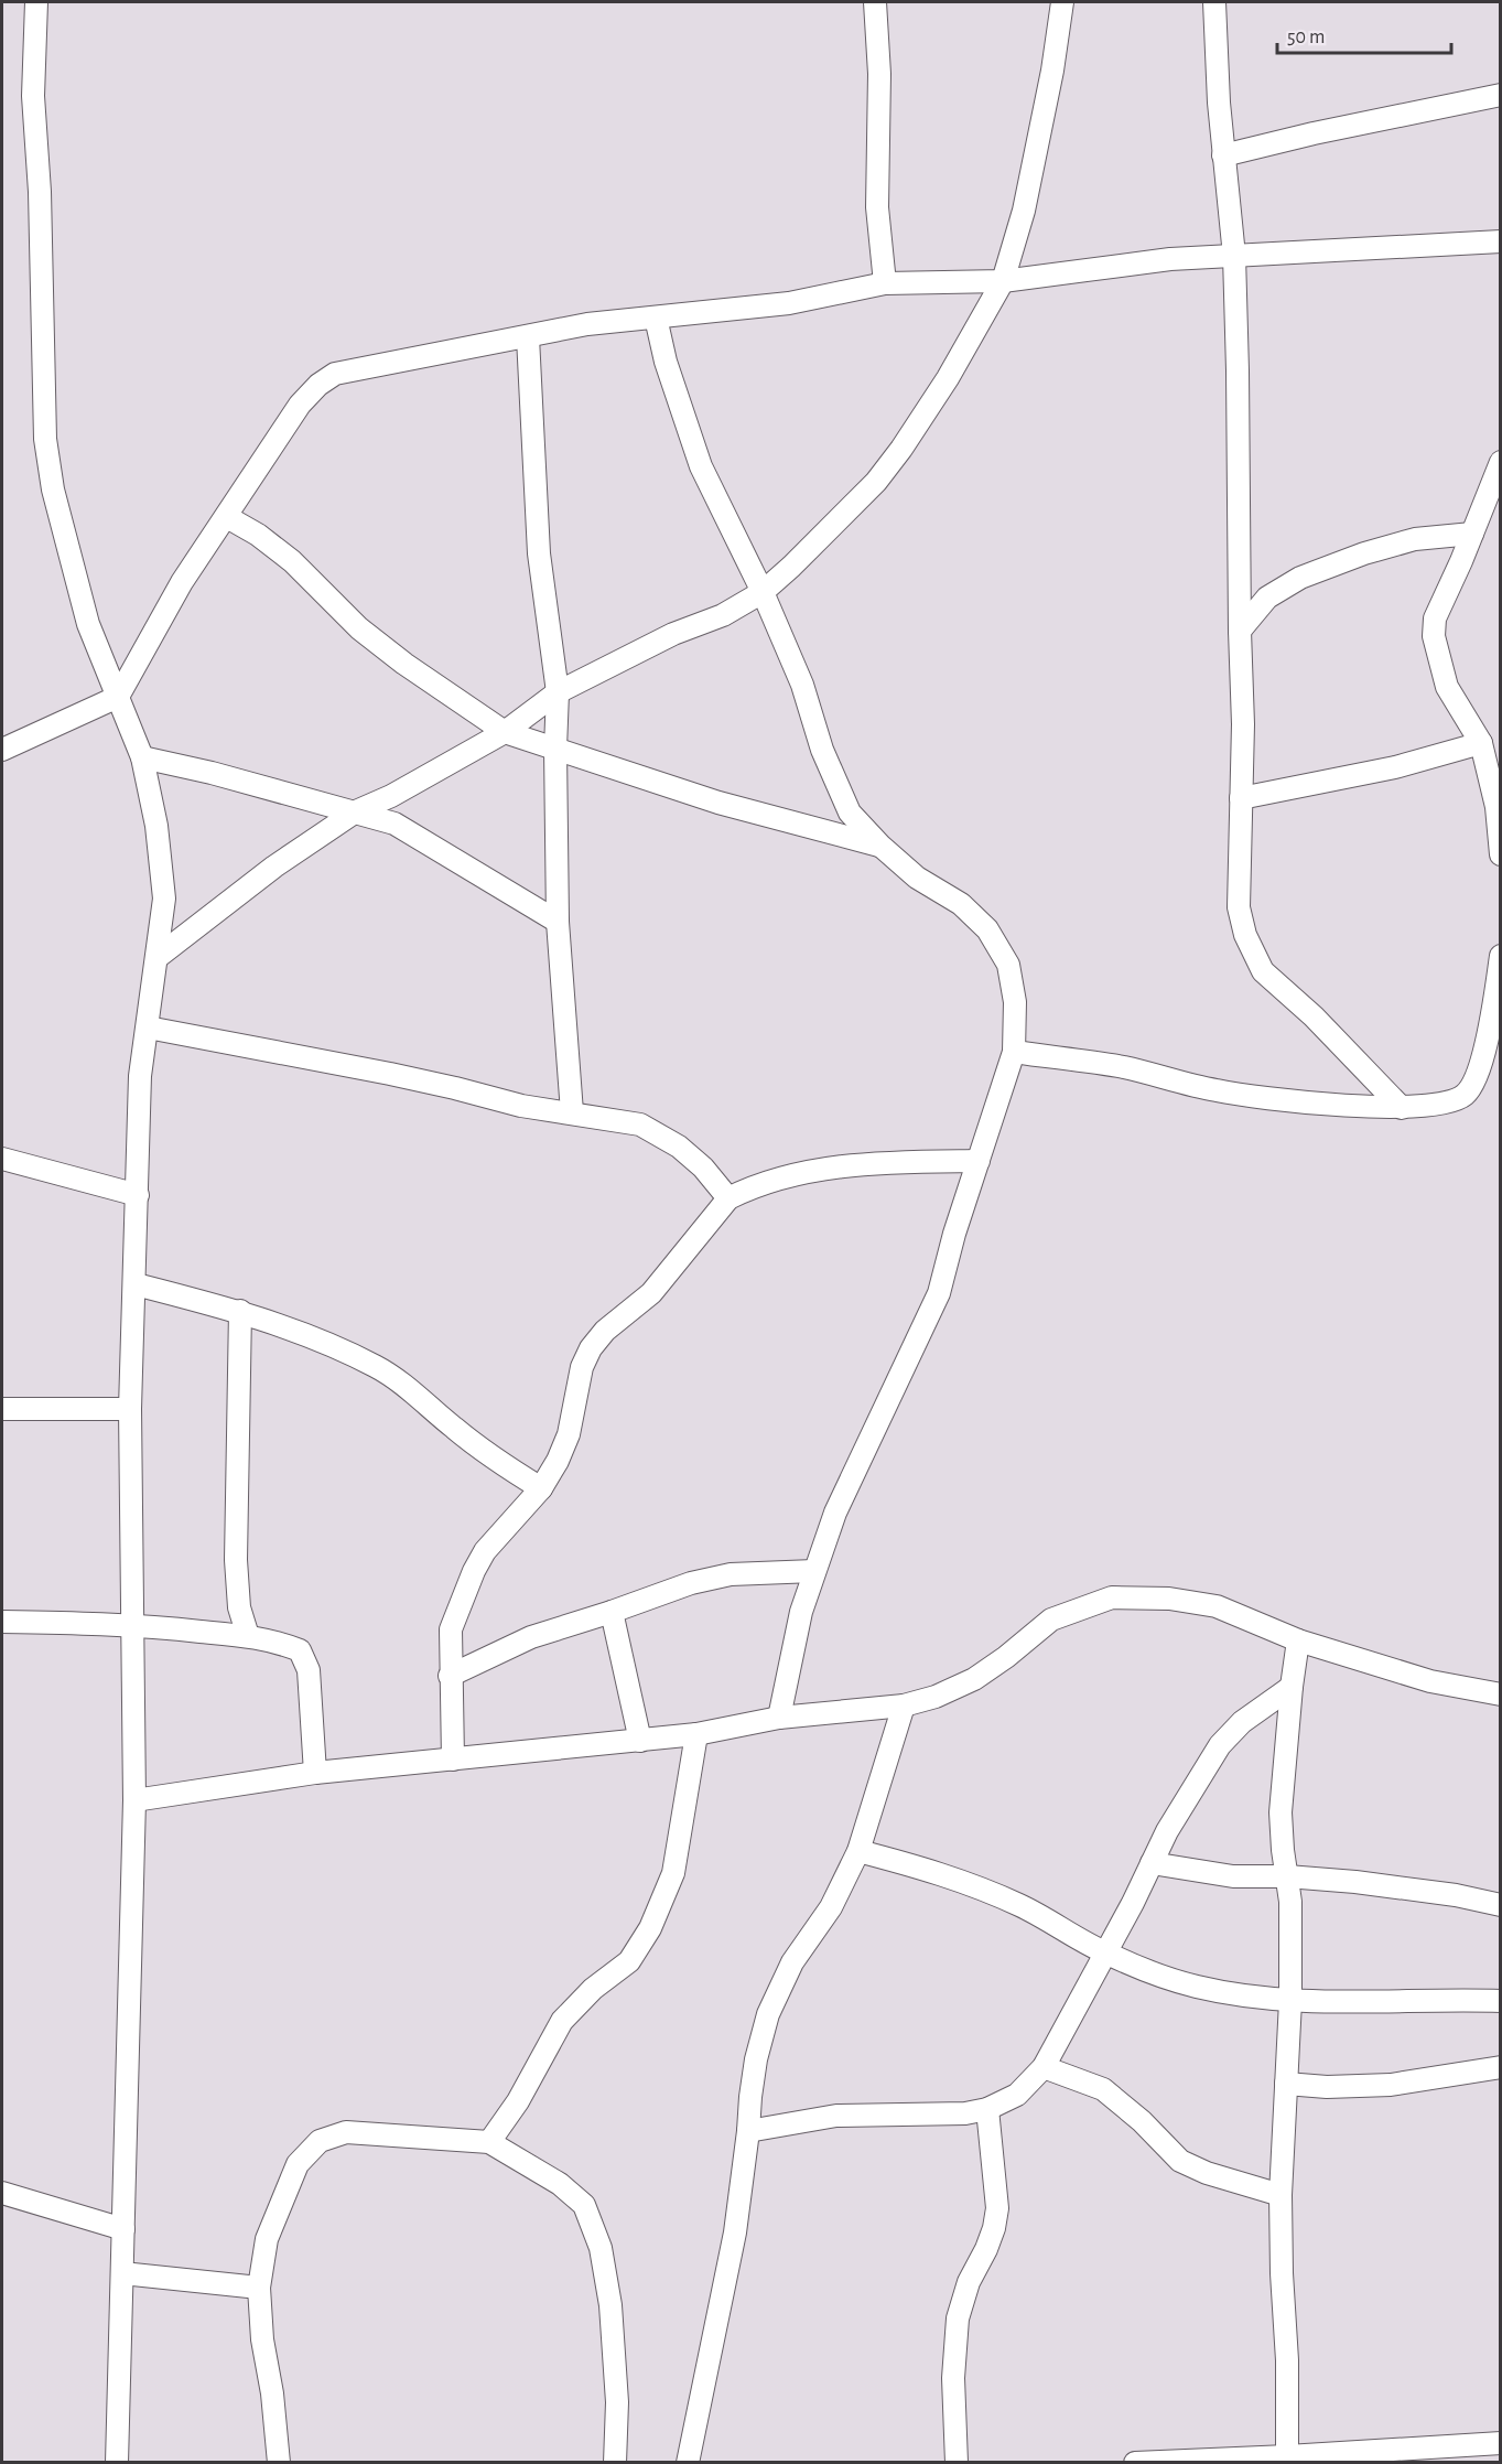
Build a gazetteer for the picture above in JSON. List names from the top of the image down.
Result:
{
  "scale_bar": "50 m"
}
